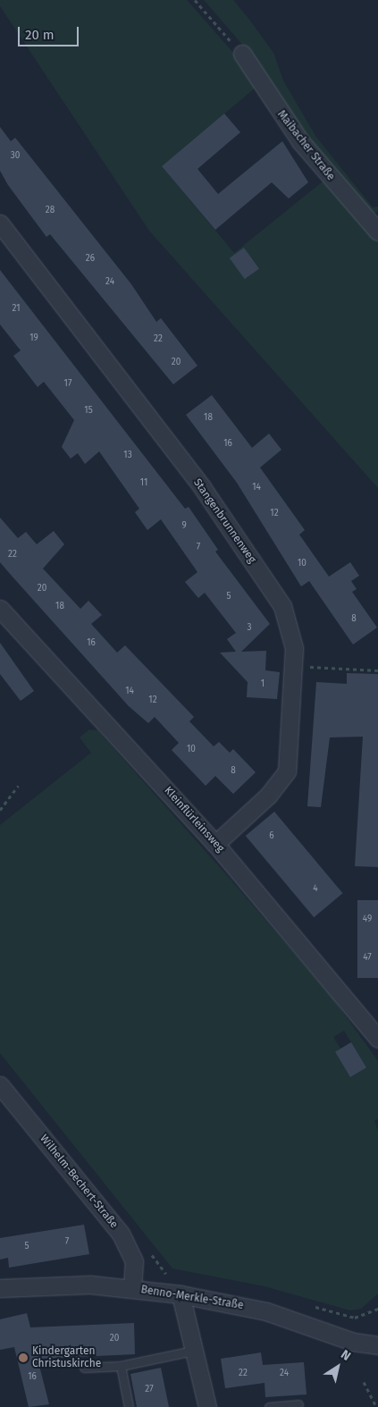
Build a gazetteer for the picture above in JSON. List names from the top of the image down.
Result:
{
  "streets": {
    "street": [
      "Maibacher Straße",
      "Stangenbrunnenweg",
      "Kleinflürleinsweg",
      "Wilhelm-Bechert-Straße",
      "Benno-Merkle-Straße"
    ]
  },
  "crossings": [
    ["Stangenbrunnenweg", "Kleinflürleinsweg"],
    ["Wilhelm-Bechert-Straße", "Benno-Merkle-Straße"]
  ],
  "places": ["Kindergarten Christuskirche"],
  "house_numbers": [
    "30",
    "28",
    "26",
    "24",
    "21",
    "19",
    "22",
    "20",
    "17",
    "15",
    "18",
    "16",
    "13",
    "11",
    "14",
    "12",
    "9",
    "7",
    "22",
    "10",
    "20",
    "5",
    "18",
    "8",
    "3",
    "16",
    "1",
    "14",
    "12",
    "10",
    "8",
    "6",
    "4",
    "49",
    "47",
    "7",
    "5",
    "20",
    "22",
    "24",
    "16",
    "27"
  ],
  "scale_bar": "20 m",
  "north": "top right"
}
